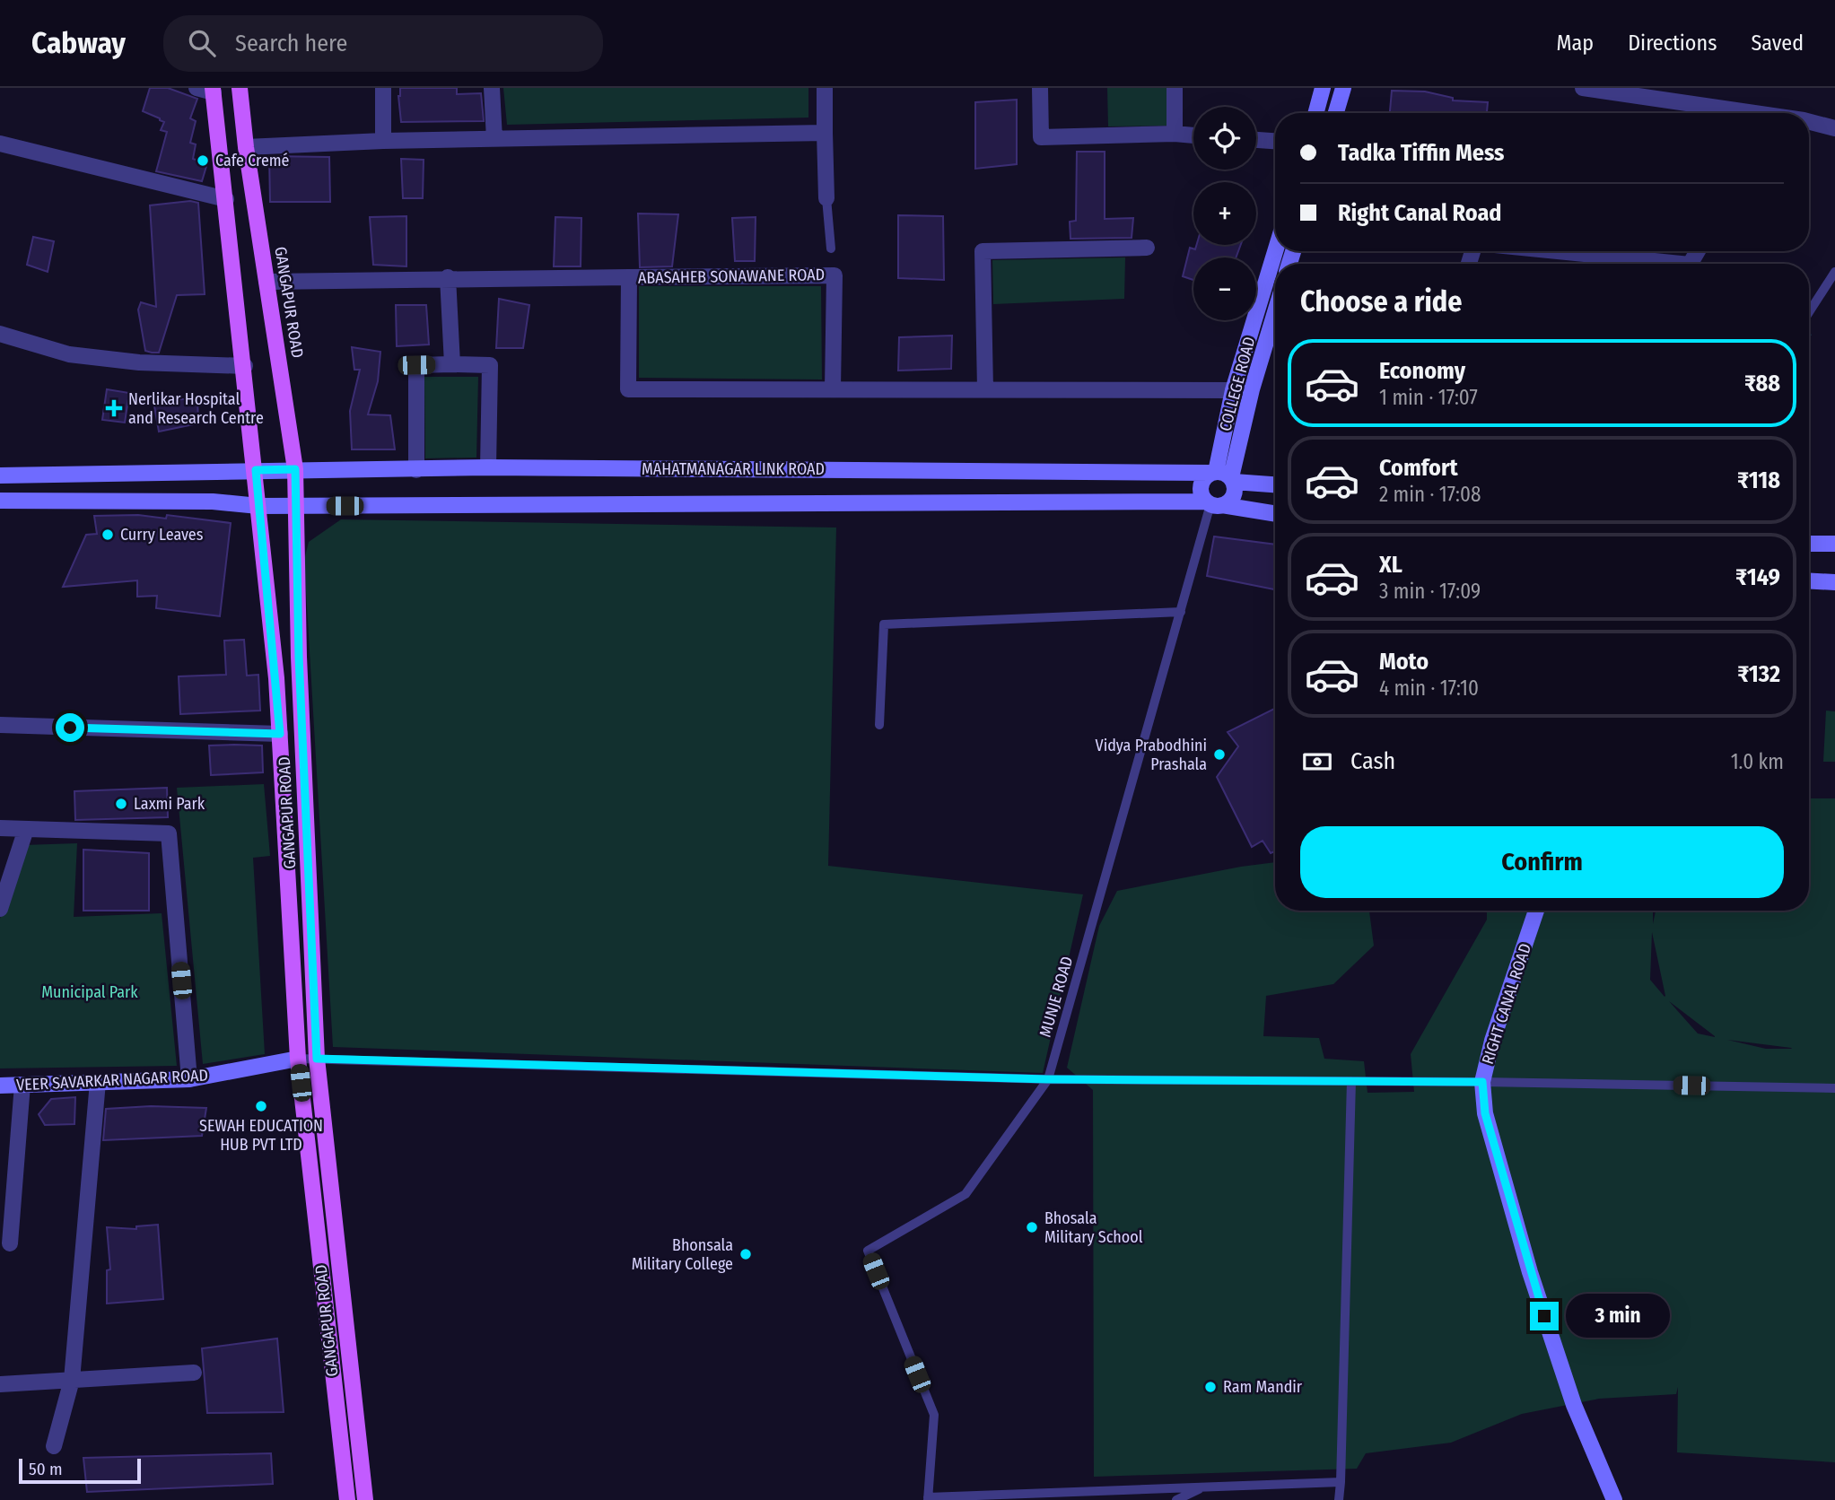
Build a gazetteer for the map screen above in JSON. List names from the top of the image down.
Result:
{
  "streets": {
    "main road": [
      "GANGAPUR ROAD",
      "COLLEGE ROAD",
      "MAHATMANAGAR LINK ROAD",
      "RIGHT CANAL ROAD",
      "VEER SAVARKAR NAGAR ROAD"
    ],
    "street": ["ABASAHEB SONAWANE ROAD"],
    "lane": ["MUNJE ROAD"]
  },
  "crossings": [
    ["ABASAHEB SONAWANE ROAD", "GANGAPUR ROAD"],
    ["ABASAHEB SONAWANE ROAD", "COLLEGE ROAD"],
    ["GANGAPUR ROAD", "MAHATMANAGAR LINK ROAD"],
    ["GANGAPUR ROAD", "VEER SAVARKAR NAGAR ROAD"],
    ["COLLEGE ROAD", "MAHATMANAGAR LINK ROAD"]
  ],
  "parks": ["Municipal Park"],
  "places": {
    "other": [
      "Cafe Cremé",
      "Curry Leaves",
      "Vidya Prabodhini Prashala",
      "Laxmi Park",
      "SEWAH EDUCATION HUB PVT LTD",
      "Bhosala Military School",
      "Bhonsala Military College",
      "Ram Mandir"
    ],
    "health": ["Nerlikar Hospital and Research Centre"]
  },
  "scale_bar": "50 m",
  "page": {
    "header": "Cabway",
    "search": "Search here",
    "nav": ["Map", "Directions", "Saved"],
    "map_buttons": ["+", "−"],
    "banner": ["Tadka Tiffin Mess", "Right Canal Road"],
    "heading": "Choose a ride",
    "list": [
      {
        "name": "Economy",
        "note": "1 min · 17:07",
        "value": "₹88"
      },
      {
        "name": "Comfort",
        "note": "2 min · 17:08",
        "value": "₹118"
      },
      {
        "name": "XL",
        "note": "3 min · 17:09",
        "value": "₹149"
      },
      {
        "name": "Moto",
        "note": "4 min · 17:10",
        "value": "₹132"
      }
    ],
    "pay": ["Cash", "1.0 km"],
    "buttons": "Confirm",
    "bubble": "3 min",
    "scale": "50 m"
  }
}
